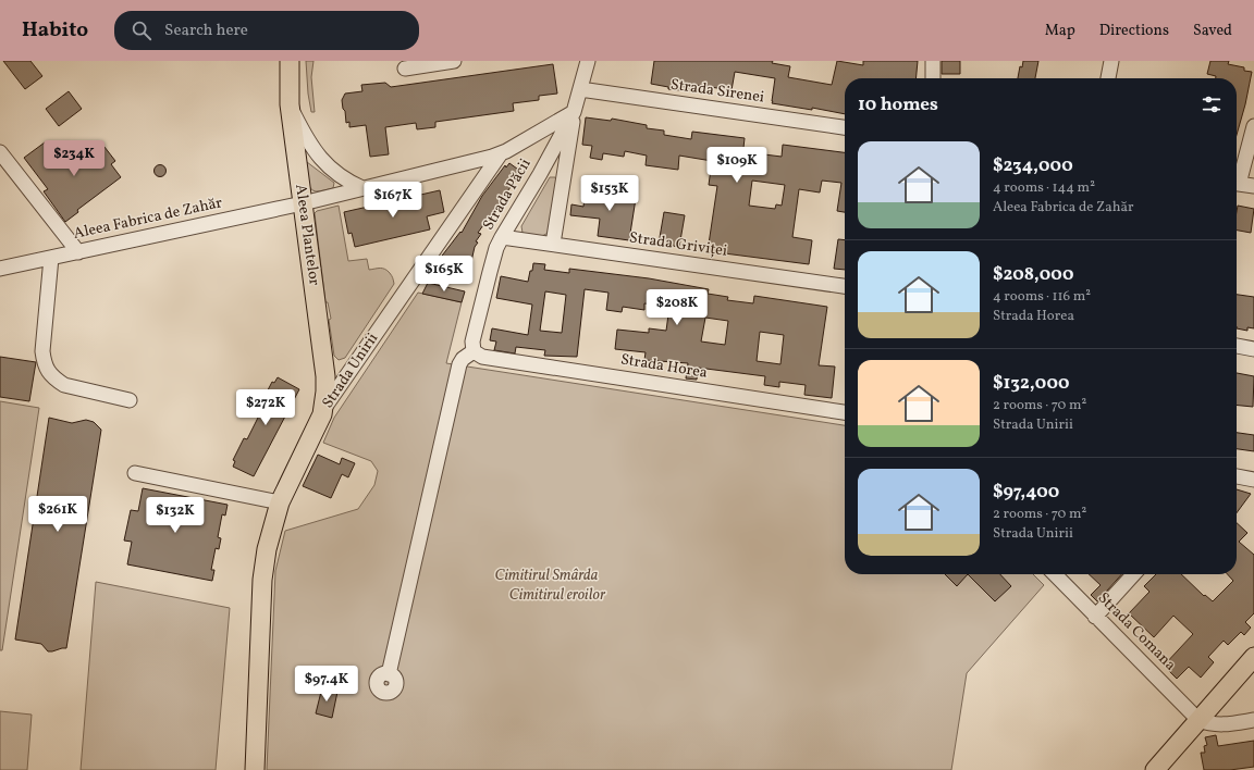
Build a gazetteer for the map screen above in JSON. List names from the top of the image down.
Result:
{
  "streets": {
    "main road": ["Aleea Plantelor", "Strada Unirii"],
    "street": [
      "Strada Sirenei",
      "Strada Păcii",
      "Aleea Fabrica de Zahăr",
      "Strada Griviței",
      "Strada Horea",
      "Strada Comana"
    ]
  },
  "crossings": [
    ["Strada Sirenei", "Strada Păcii"],
    ["Strada Păcii", "Strada Griviței"],
    ["Strada Păcii", "Strada Horea"],
    ["Aleea Fabrica de Zahăr", "Aleea Plantelor"],
    ["Aleea Plantelor", "Strada Unirii"]
  ],
  "parks": ["Cimitirul Smârda", "Cimitirul eroilor"],
  "page": {
    "header": "Habito",
    "search": "Search here",
    "nav": ["Map", "Directions", "Saved"],
    "heading": "10 homes",
    "list": [
      {
        "name": "$234,000",
        "note": "4 rooms · 144 m² · Aleea Fabrica de Zahăr"
      },
      {
        "name": "$208,000",
        "note": "4 rooms · 116 m² · Strada Horea"
      },
      {
        "name": "$132,000",
        "note": "2 rooms · 70 m² · Strada Unirii"
      },
      {
        "name": "$97,400",
        "note": "2 rooms · 70 m² · Strada Unirii"
      }
    ],
    "price": [
      "$234K",
      "$109K",
      "$153K",
      "$167K",
      "$165K",
      "$208K",
      "$272K",
      "$261K",
      "$132K",
      "$97.4K"
    ]
  }
}
